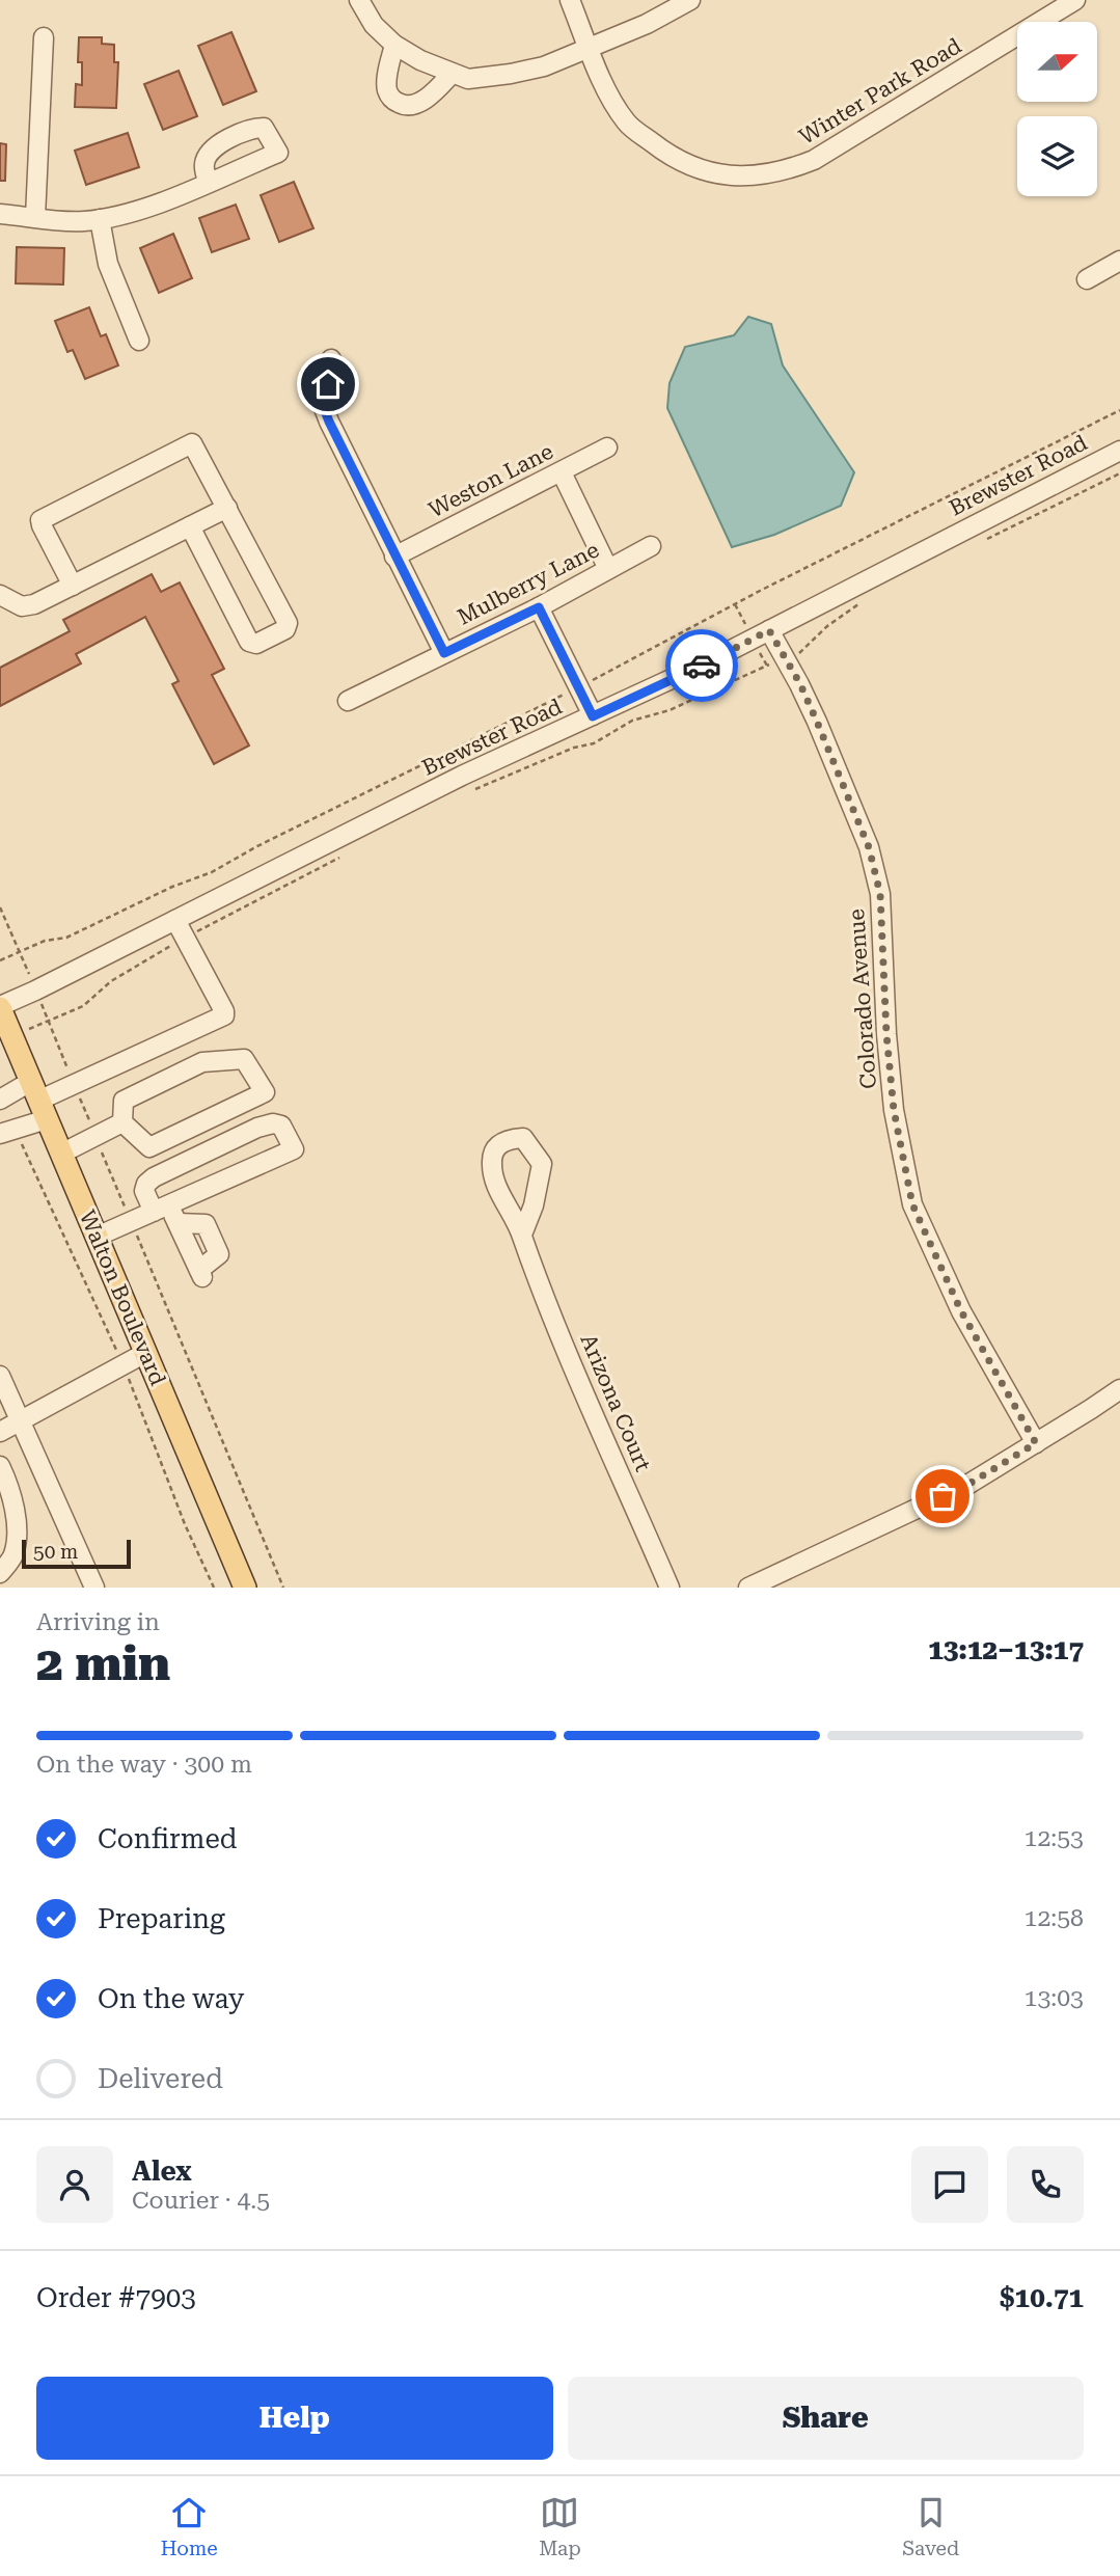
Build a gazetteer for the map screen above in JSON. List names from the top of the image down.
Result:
{
  "streets": {
    "main road": ["Walton Boulevard"],
    "street": [
      "Winter Park Road",
      "Brewster Road",
      "Weston Lane",
      "Mulberry Lane",
      "Colorado Avenue",
      "Arizona Court"
    ]
  },
  "crossings": [
    ["Brewster Road", "Colorado Avenue"],
    ["Brewster Road", "Walton Boulevard"]
  ],
  "scale_bar": "50 m",
  "north": "right",
  "page": {
    "scale": "50 m",
    "heading": ["2 min", "Arriving in", "13:12–13:17"],
    "panel": [
      "Alex",
      "Courier · 4.5",
      "Order #7903",
      "$10.71"
    ],
    "bar": "On the way · 300 m",
    "list": [
      ["Confirmed", "12:53"],
      ["Preparing", "12:58"],
      ["On the way", "13:03"],
      "Delivered"
    ],
    "buttons": ["Help", "Share"],
    "tabs": ["Home", "Map", "Saved"]
  }
}
